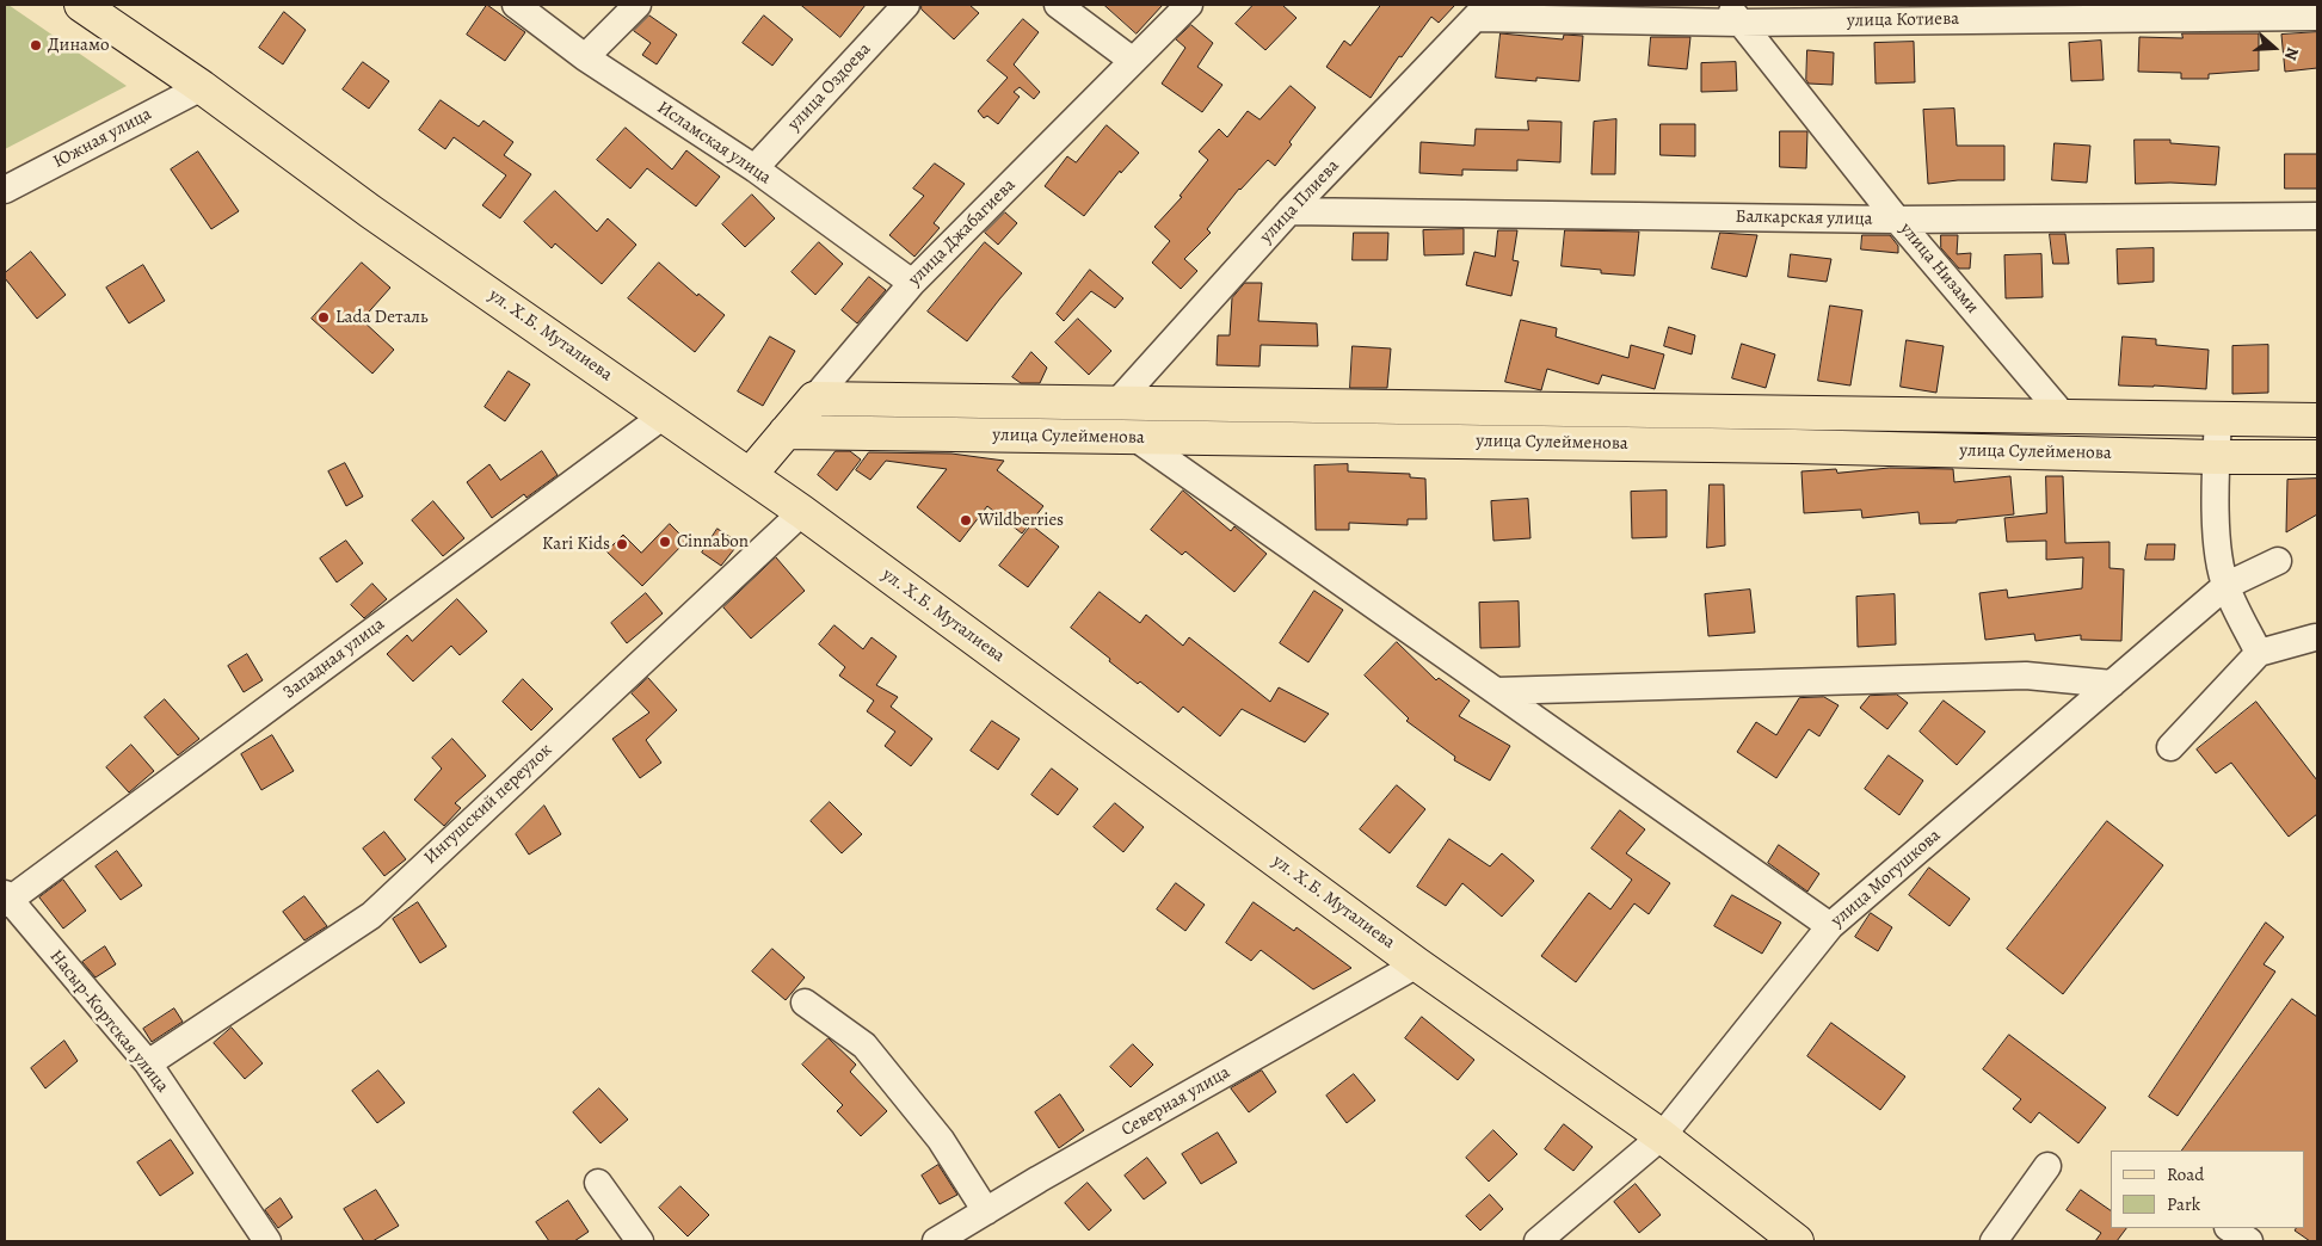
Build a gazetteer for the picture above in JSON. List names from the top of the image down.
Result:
{
  "streets": {
    "main road": ["улица Джабагиева", "ул. Х.Б. Муталиева", "улица Сулейменова"],
    "street": [
      "улица Котиева",
      "улица Оздоева",
      "Южная улица",
      "Исламская улица",
      "улица Плиева",
      "Балкарская улица",
      "улица Низами",
      "Западная улица",
      "Ингушский переулок",
      "улица Могушкова",
      "Насыр-Кортская улица",
      "Северная улица"
    ]
  },
  "crossings": [
    ["улица Котиева", "улица Плиева"],
    ["улица Котиева", "улица Низами"],
    ["улица Оздоева", "Исламская улица"],
    ["Южная улица", "ул. Х.Б. Муталиева"],
    ["Исламская улица", "улица Джабагиева"],
    ["улица Плиева", "Балкарская улица"],
    ["улица Плиева", "улица Сулейменова"],
    ["Балкарская улица", "улица Низами"],
    ["улица Джабагиева", "ул. Х.Б. Муталиева"],
    ["улица Джабагиева", "улица Сулейменова"],
    ["улица Низами", "улица Сулейменова"],
    ["ул. Х.Б. Муталиева", "Западная улица"],
    ["ул. Х.Б. Муталиева", "Ингушский переулок"],
    ["ул. Х.Б. Муталиева", "улица Могушкова"],
    ["ул. Х.Б. Муталиева", "Северная улица"],
    ["Западная улица", "Насыр-Кортская улица"],
    ["Ингушский переулок", "Насыр-Кортская улица"]
  ],
  "places": [
    "Динамо",
    "Lada Dеталь",
    "Wildberries",
    "Cinnabon",
    "Kari Kids"
  ],
  "legend": ["Road", "Park"],
  "north": "right"
}
